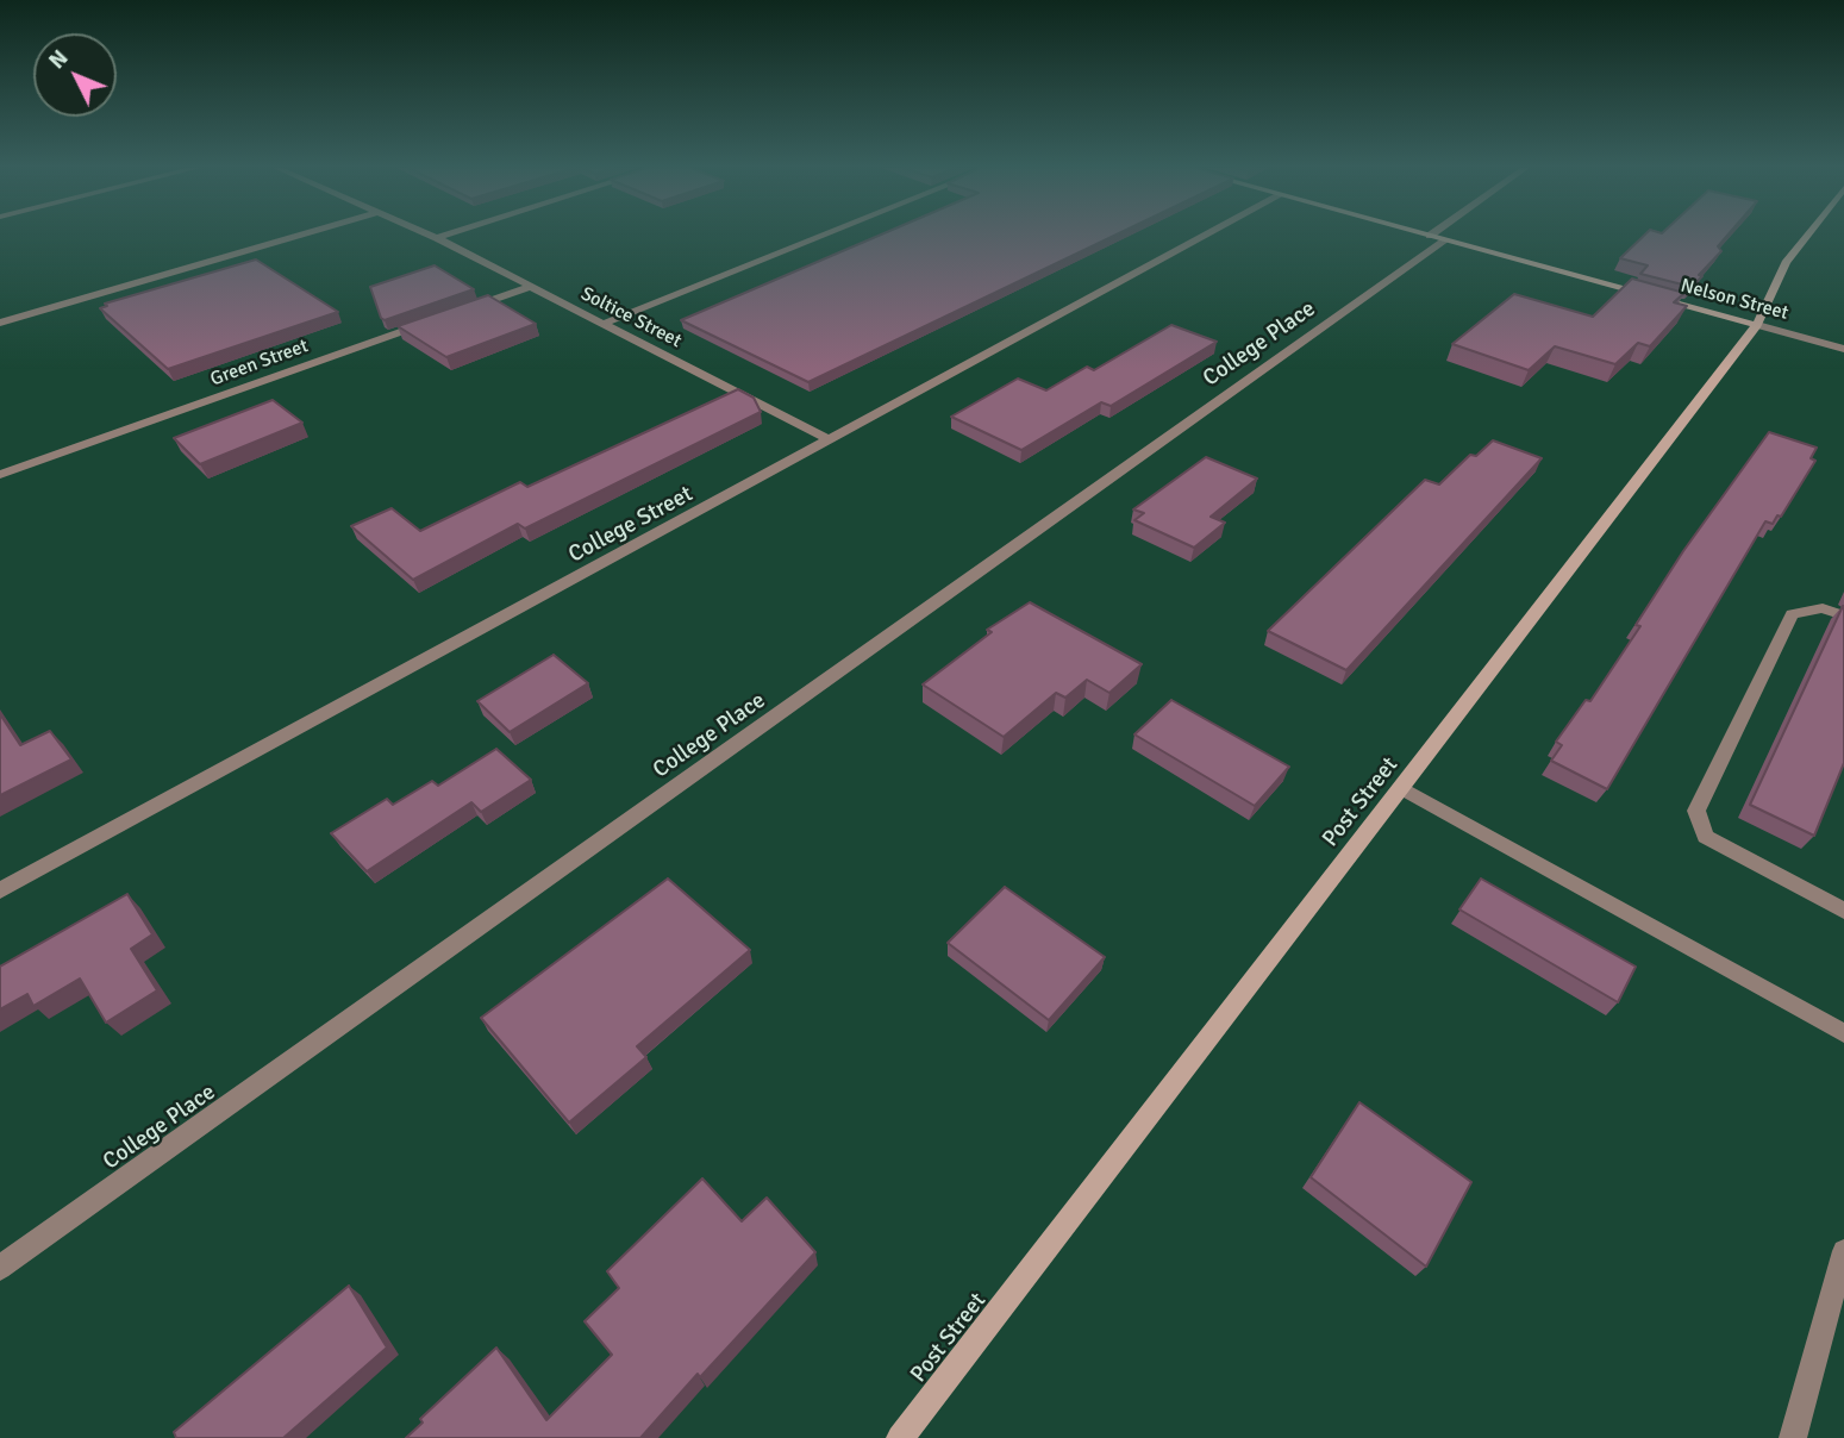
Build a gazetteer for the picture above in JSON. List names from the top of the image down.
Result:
{
  "streets": {
    "main road": ["Nelson Street", "Post Street"],
    "street": [
      "Soltice Street",
      "College Place",
      "Green Street",
      "College Street"
    ]
  },
  "crossings": [
    ["Nelson Street", "College Place"],
    ["Nelson Street", "Post Street"],
    ["Soltice Street", "College Street"]
  ],
  "north": "top left"
}
